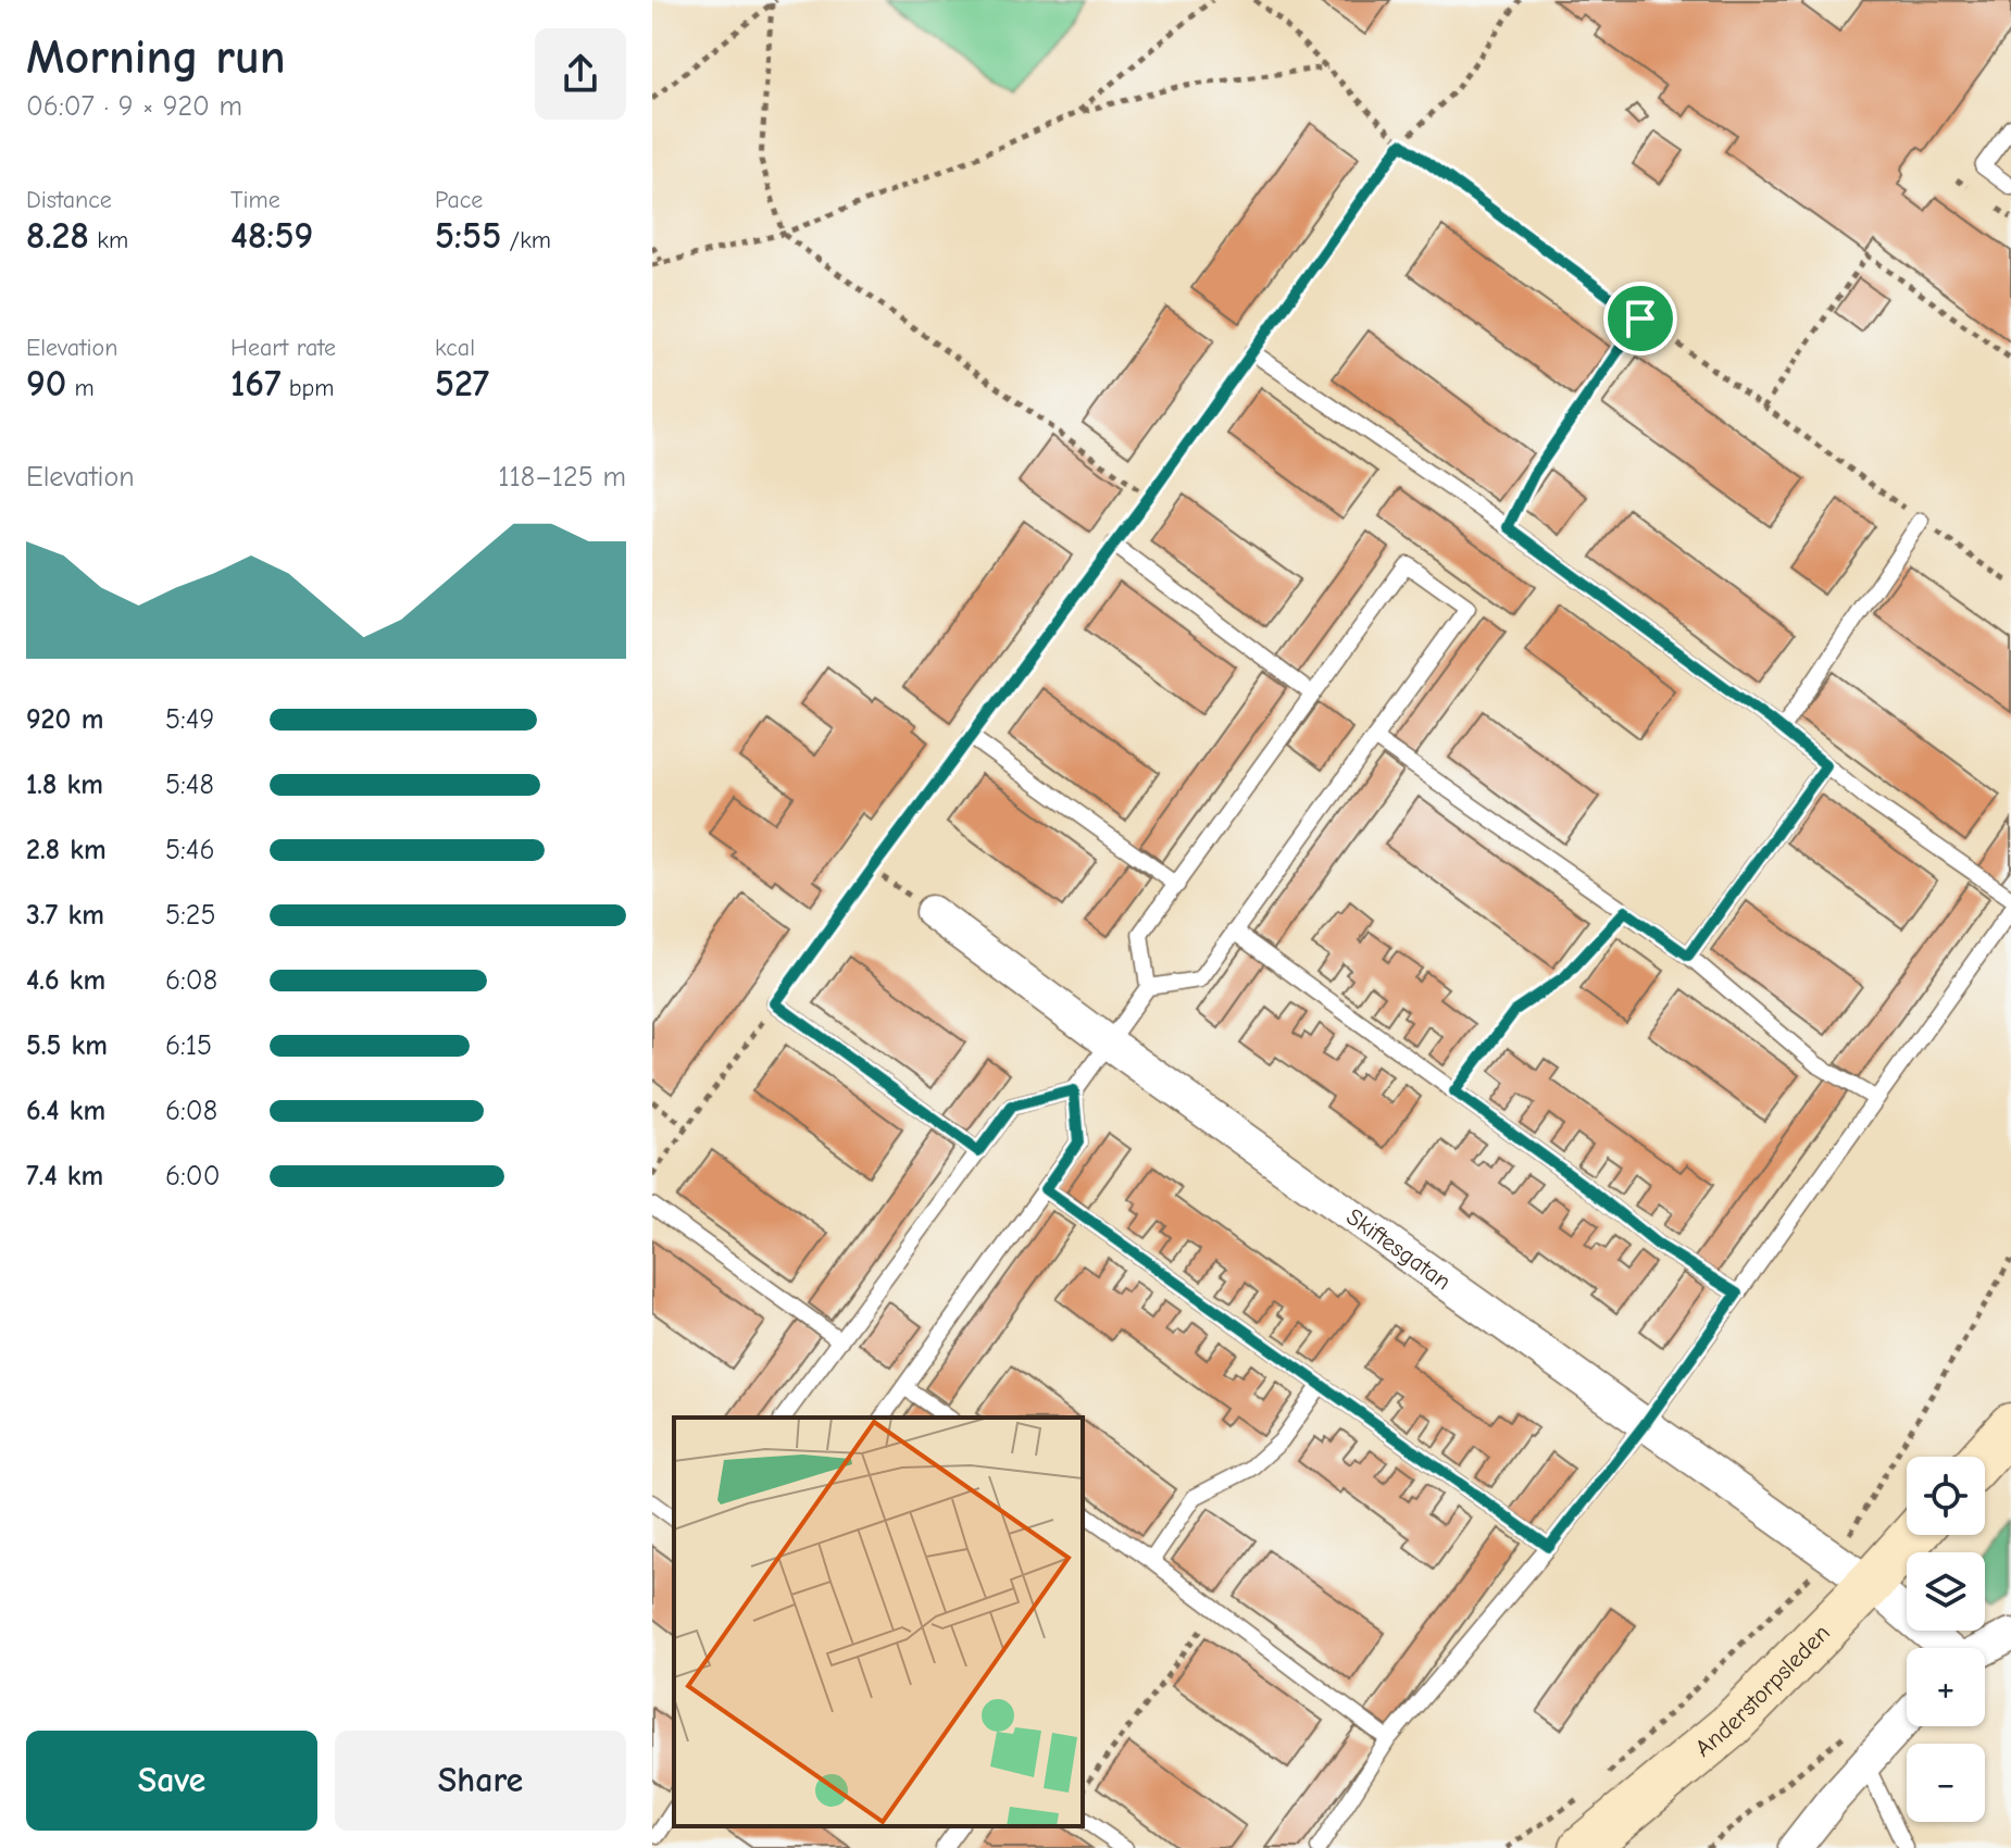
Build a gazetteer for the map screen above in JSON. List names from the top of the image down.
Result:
{
  "streets": {
    "main road": ["Anderstorpsleden"],
    "street": ["Skiftesgatan"]
  },
  "crossings": [
    ["Skiftesgatan", "Anderstorpsleden"]
  ],
  "page": {
    "heading": ["Morning run", "06:07 · 9 × 920 m"],
    "stats": [
      ["Distance", "8.28 km"],
      ["Time", "48:59"],
      ["Pace", "5:55 /km"],
      ["Elevation", "90 m"],
      ["Heart rate", "167 bpm"],
      ["kcal", "527"]
    ],
    "chart": ["Elevation", "118–125 m"],
    "list": [
      {
        "name": "920 m",
        "note": "5:49"
      },
      {
        "name": "1.8 km",
        "note": "5:48"
      },
      {
        "name": "2.8 km",
        "note": "5:46"
      },
      {
        "name": "3.7 km",
        "note": "5:25"
      },
      {
        "name": "4.6 km",
        "note": "6:08"
      },
      {
        "name": "5.5 km",
        "note": "6:15"
      },
      {
        "name": "6.4 km",
        "note": "6:08"
      },
      {
        "name": "7.4 km",
        "note": "6:00"
      }
    ],
    "map_buttons": ["+", "−"],
    "buttons": ["Save", "Share"]
  }
}
